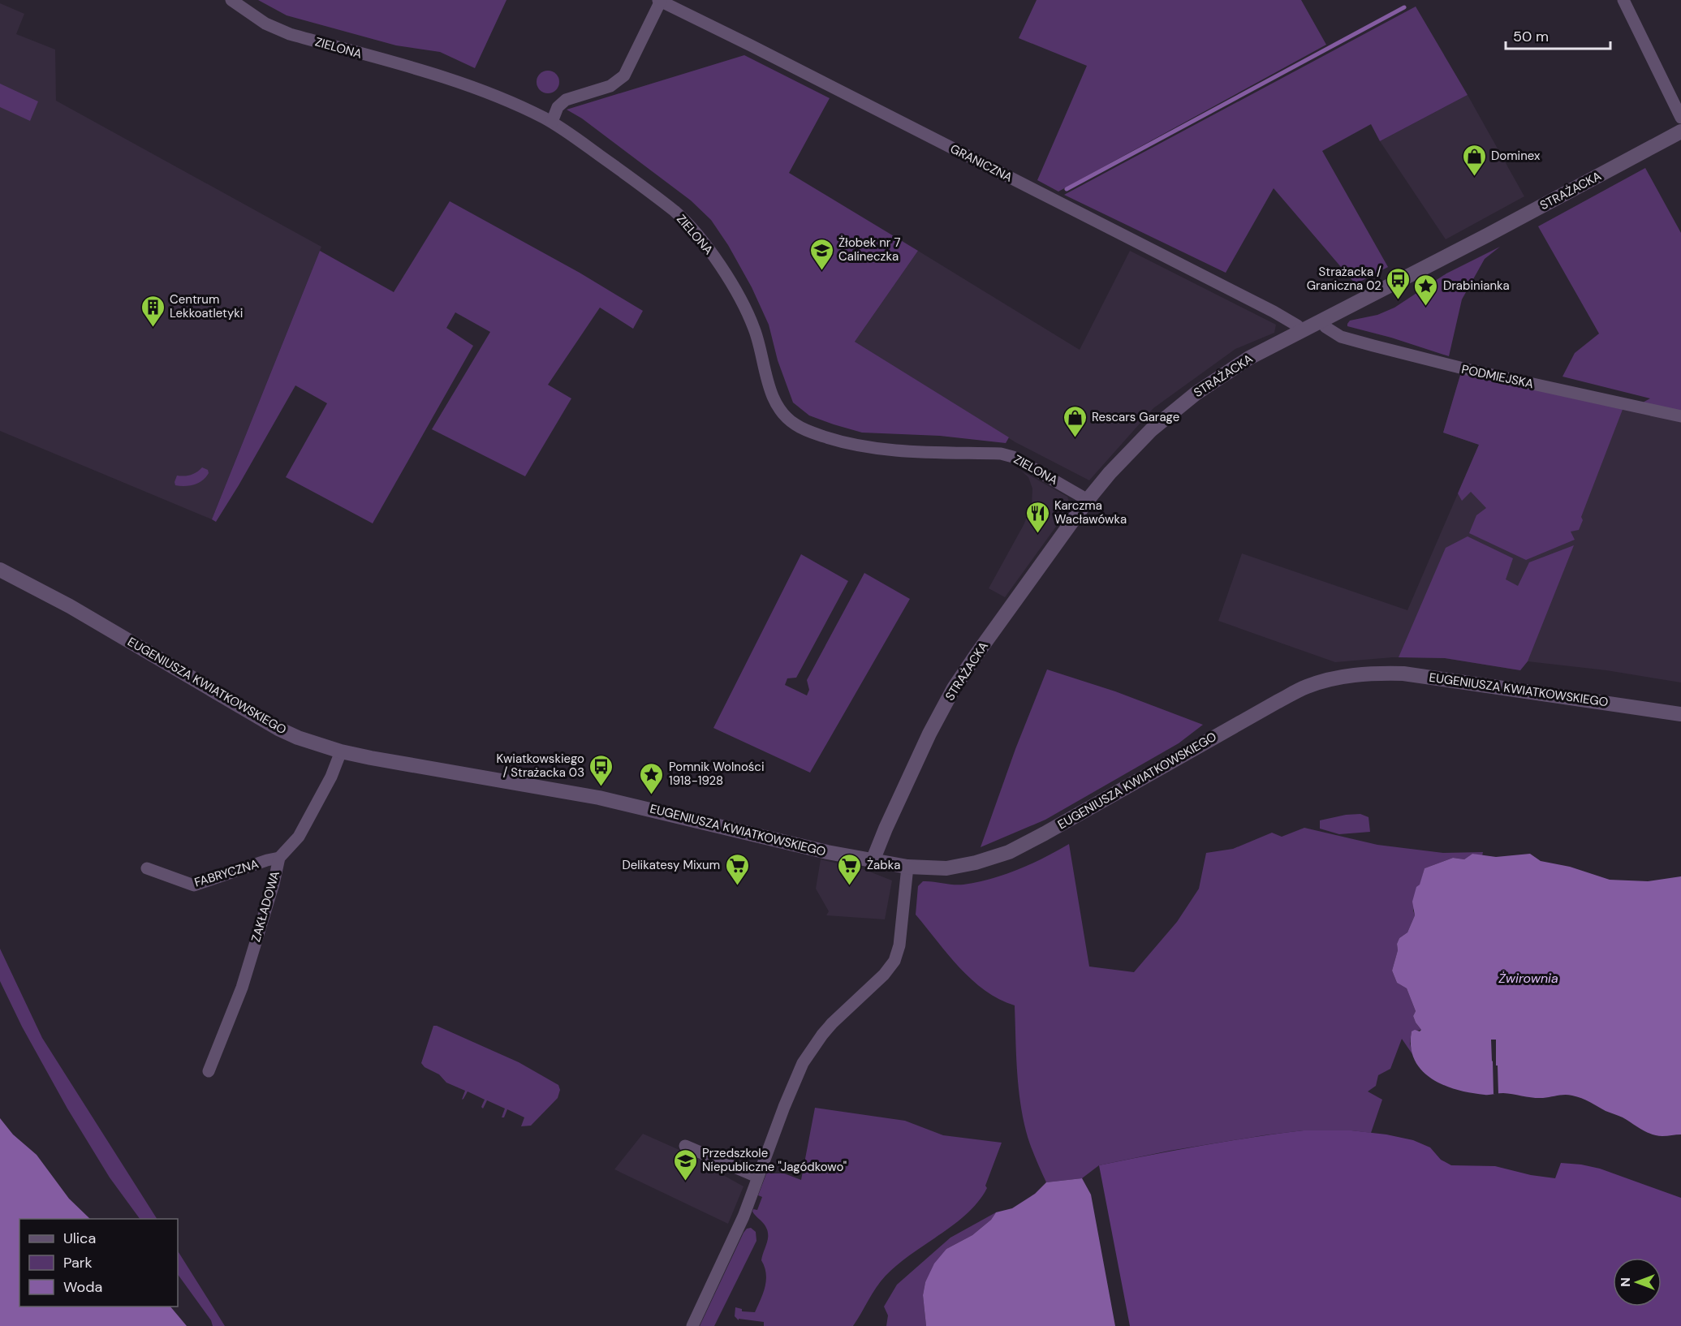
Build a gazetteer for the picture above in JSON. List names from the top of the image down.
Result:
{
  "streets": {
    "street": [
      "ZIELONA",
      "GRANICZNA",
      "STRAŻACKA",
      "PODMIEJSKA",
      "EUGENIUSZA KWIATKOWSKIEGO",
      "FABRYCZNA",
      "ZAKŁADOWA"
    ]
  },
  "crossings": [
    ["ZIELONA", "STRAŻACKA"],
    ["GRANICZNA", "STRAŻACKA"],
    ["STRAŻACKA", "PODMIEJSKA"],
    ["STRAŻACKA", "EUGENIUSZA KWIATKOWSKIEGO"],
    ["EUGENIUSZA KWIATKOWSKIEGO", "ZAKŁADOWA"],
    ["FABRYCZNA", "ZAKŁADOWA"]
  ],
  "water": ["Żwirownia"],
  "places": {
    "shop": ["Dominex", "Rescars Garage"],
    "school or university": ["Żłobek nr 7 Calineczka", "Przedszkole Niepubliczne \"Jagódkowo\""],
    "bus stop": ["Strażacka / Graniczna 02", "Kwiatkowskiego / Strażacka 03"],
    "place": ["Drabinianka", "Pomnik Wolności 1918-1928"],
    "building": ["Centrum Lekkoatletyki"],
    "restaurant": ["Karczma Wacławówka"],
    "supermarket": ["Delikatesy Mixum", "Żabka"]
  },
  "legend": ["Ulica", "Park", "Woda"],
  "scale_bar": "50 m",
  "north": "left"
}
